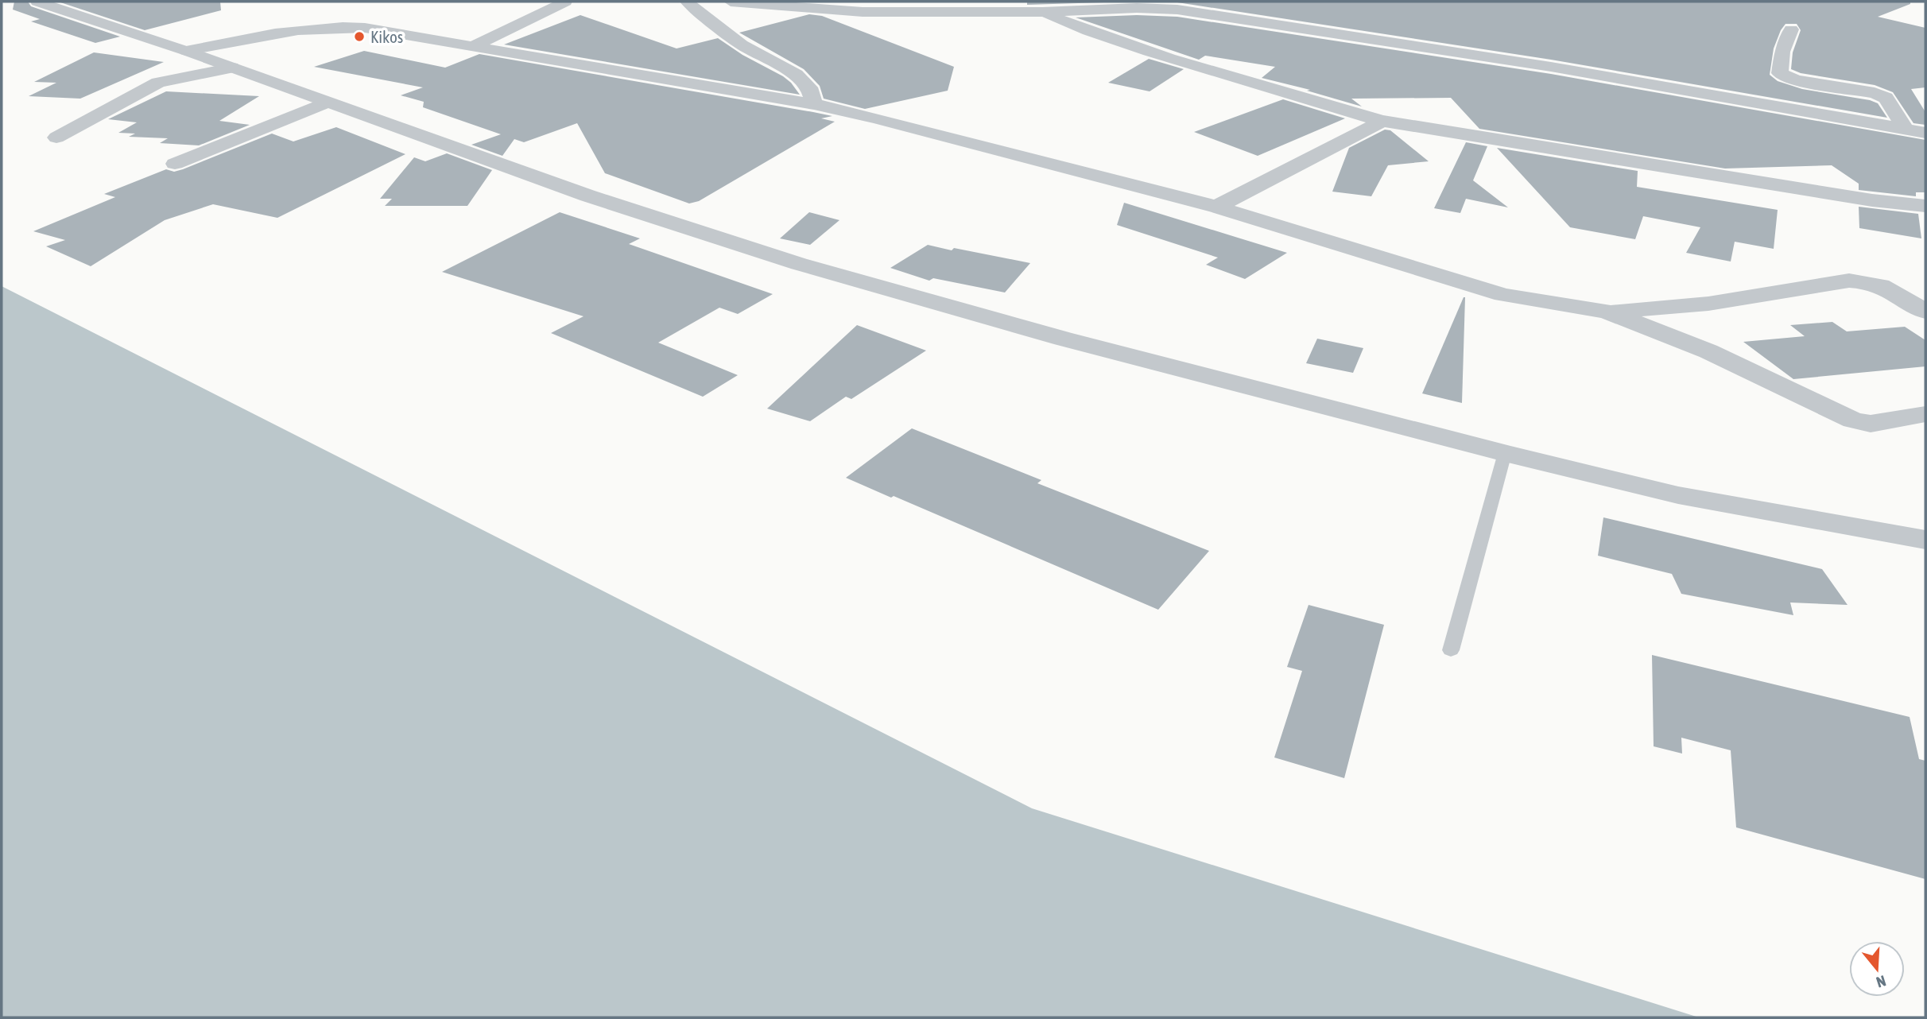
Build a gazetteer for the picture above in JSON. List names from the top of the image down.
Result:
{
  "places": ["Kikos"],
  "north": "bottom"
}
